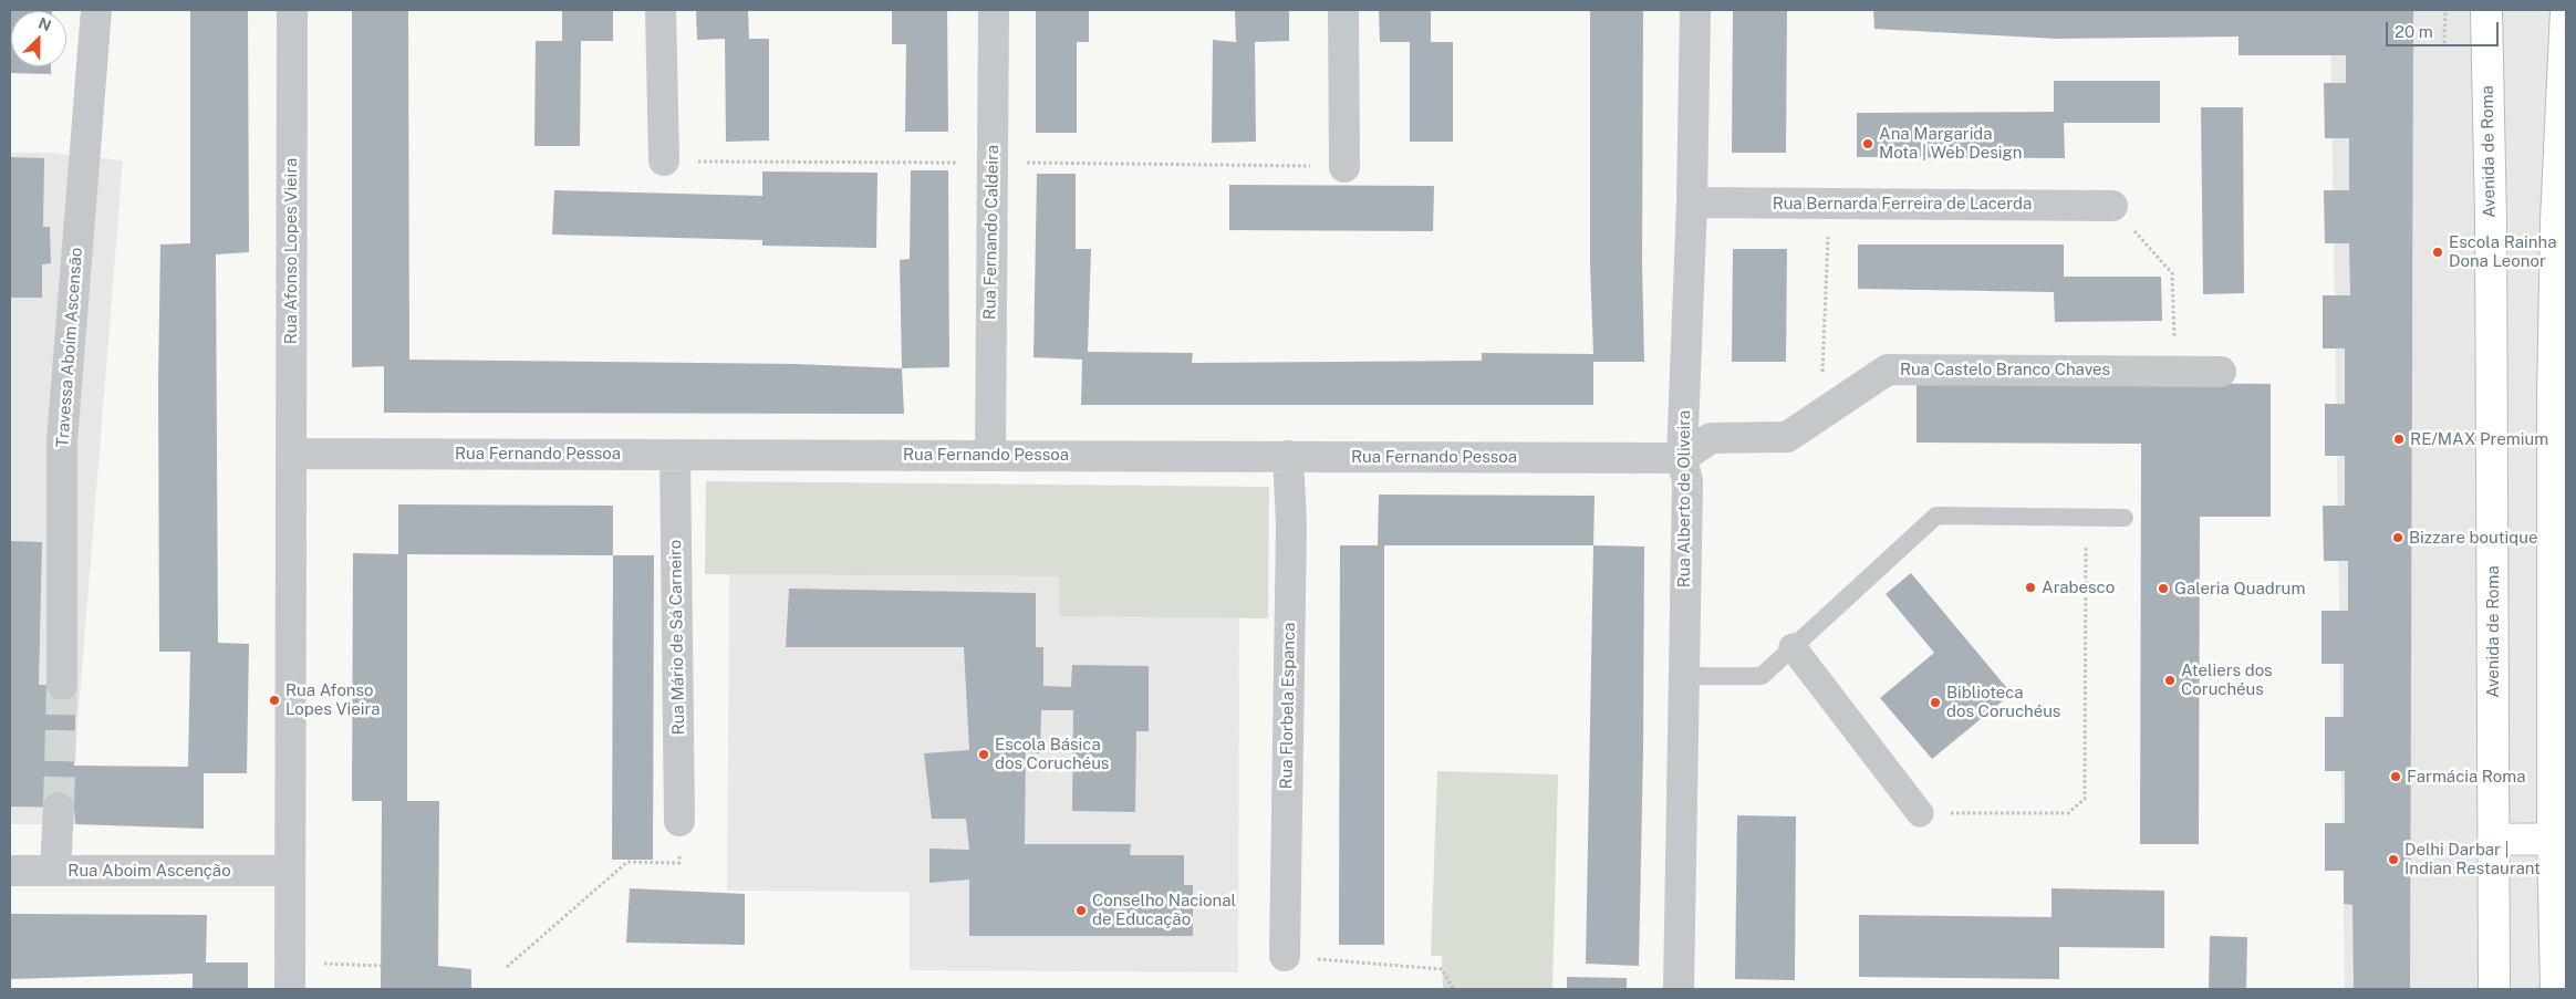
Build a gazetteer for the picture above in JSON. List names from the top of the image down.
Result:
{
  "streets": {
    "main road": ["Avenida de Roma"],
    "street": [
      "Rua Bernarda Ferreira de Lacerda",
      "Rua Fernando Caldeira",
      "Rua Afonso Lopes Vieira",
      "Travessa Aboím Ascensão",
      "Rua Castelo Branco Chaves",
      "Rua Fernando Pessoa",
      "Rua Alberto de Oliveira",
      "Rua Mário de Sá Carneiro",
      "Rua Florbela Espanca",
      "Rua Aboim Ascenção"
    ]
  },
  "crossings": [
    ["Rua Bernarda Ferreira de Lacerda", "Rua Alberto de Oliveira"],
    ["Rua Fernando Caldeira", "Rua Fernando Pessoa"],
    ["Rua Afonso Lopes Vieira", "Rua Fernando Pessoa"],
    ["Rua Afonso Lopes Vieira", "Rua Aboim Ascenção"],
    ["Rua Castelo Branco Chaves", "Rua Fernando Pessoa"],
    ["Rua Castelo Branco Chaves", "Rua Alberto de Oliveira"],
    ["Rua Fernando Pessoa", "Rua Alberto de Oliveira"],
    ["Rua Fernando Pessoa", "Rua Mário de Sá Carneiro"],
    ["Rua Fernando Pessoa", "Rua Florbela Espanca"]
  ],
  "places": [
    "Ana Margarida Mota | Web Design",
    "Escola Rainha Dona Leonor",
    "RE/MAX Premium",
    "Bizzare boutique",
    "Arabesco",
    "Galeria Quadrum",
    "Ateliers dos Coruchéus",
    "Rua Afonso Lopes Vieira",
    "Biblioteca dos Coruchéus",
    "Escola Básica dos Coruchéus",
    "Farmácia Roma",
    "Delhi Darbar | Indian Restaurant",
    "Conselho Nacional de Educação"
  ],
  "scale_bar": "20 m",
  "north": "top right"
}
